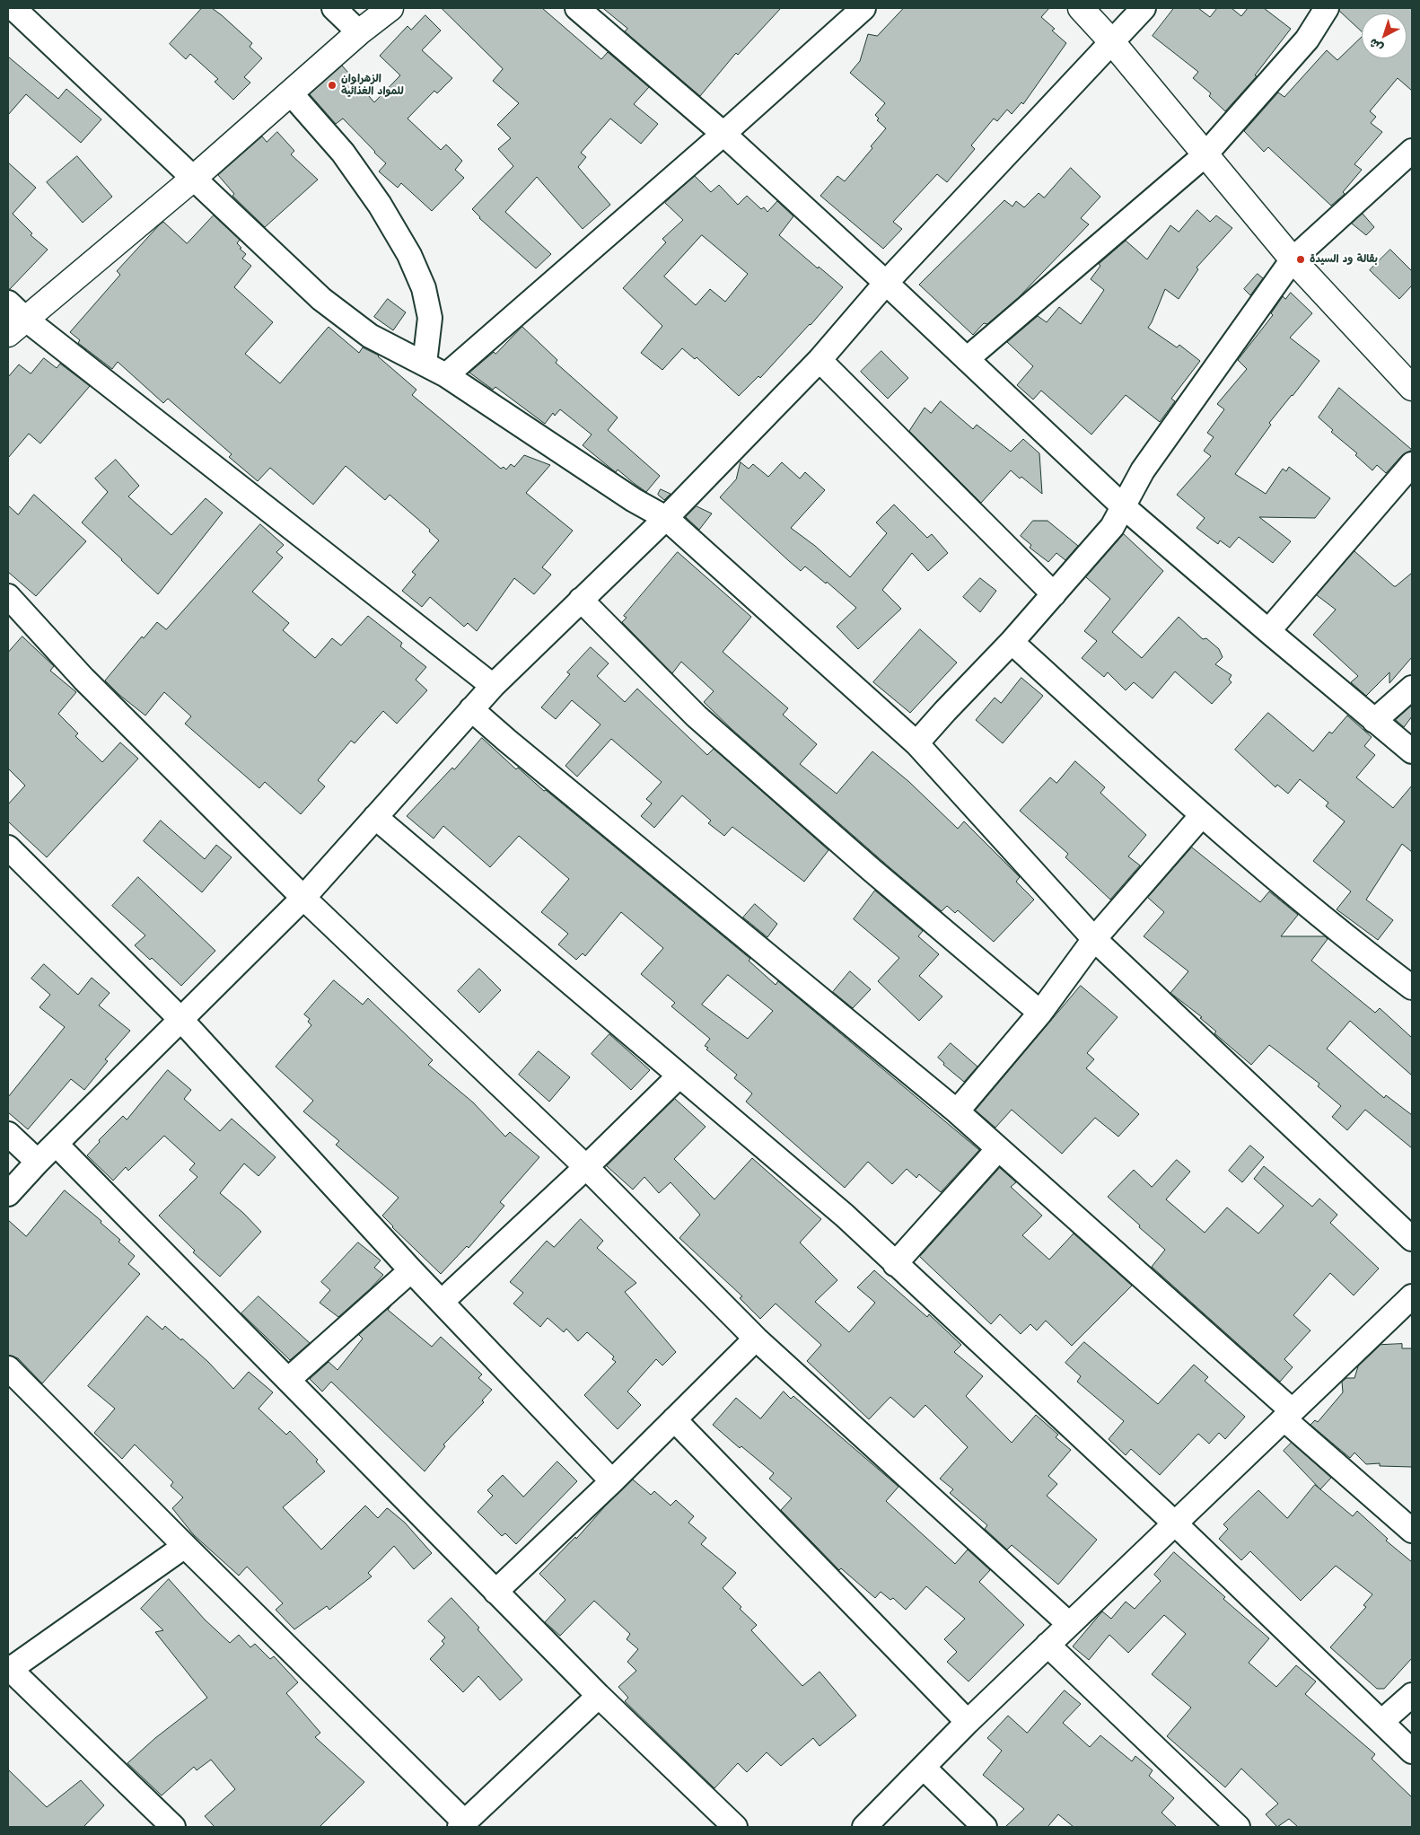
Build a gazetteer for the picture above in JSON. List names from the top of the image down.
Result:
{
  "places": ["الزهراوان للمواد الغذائية", "بقالة ود السيدة"],
  "north": "bottom left"
}
